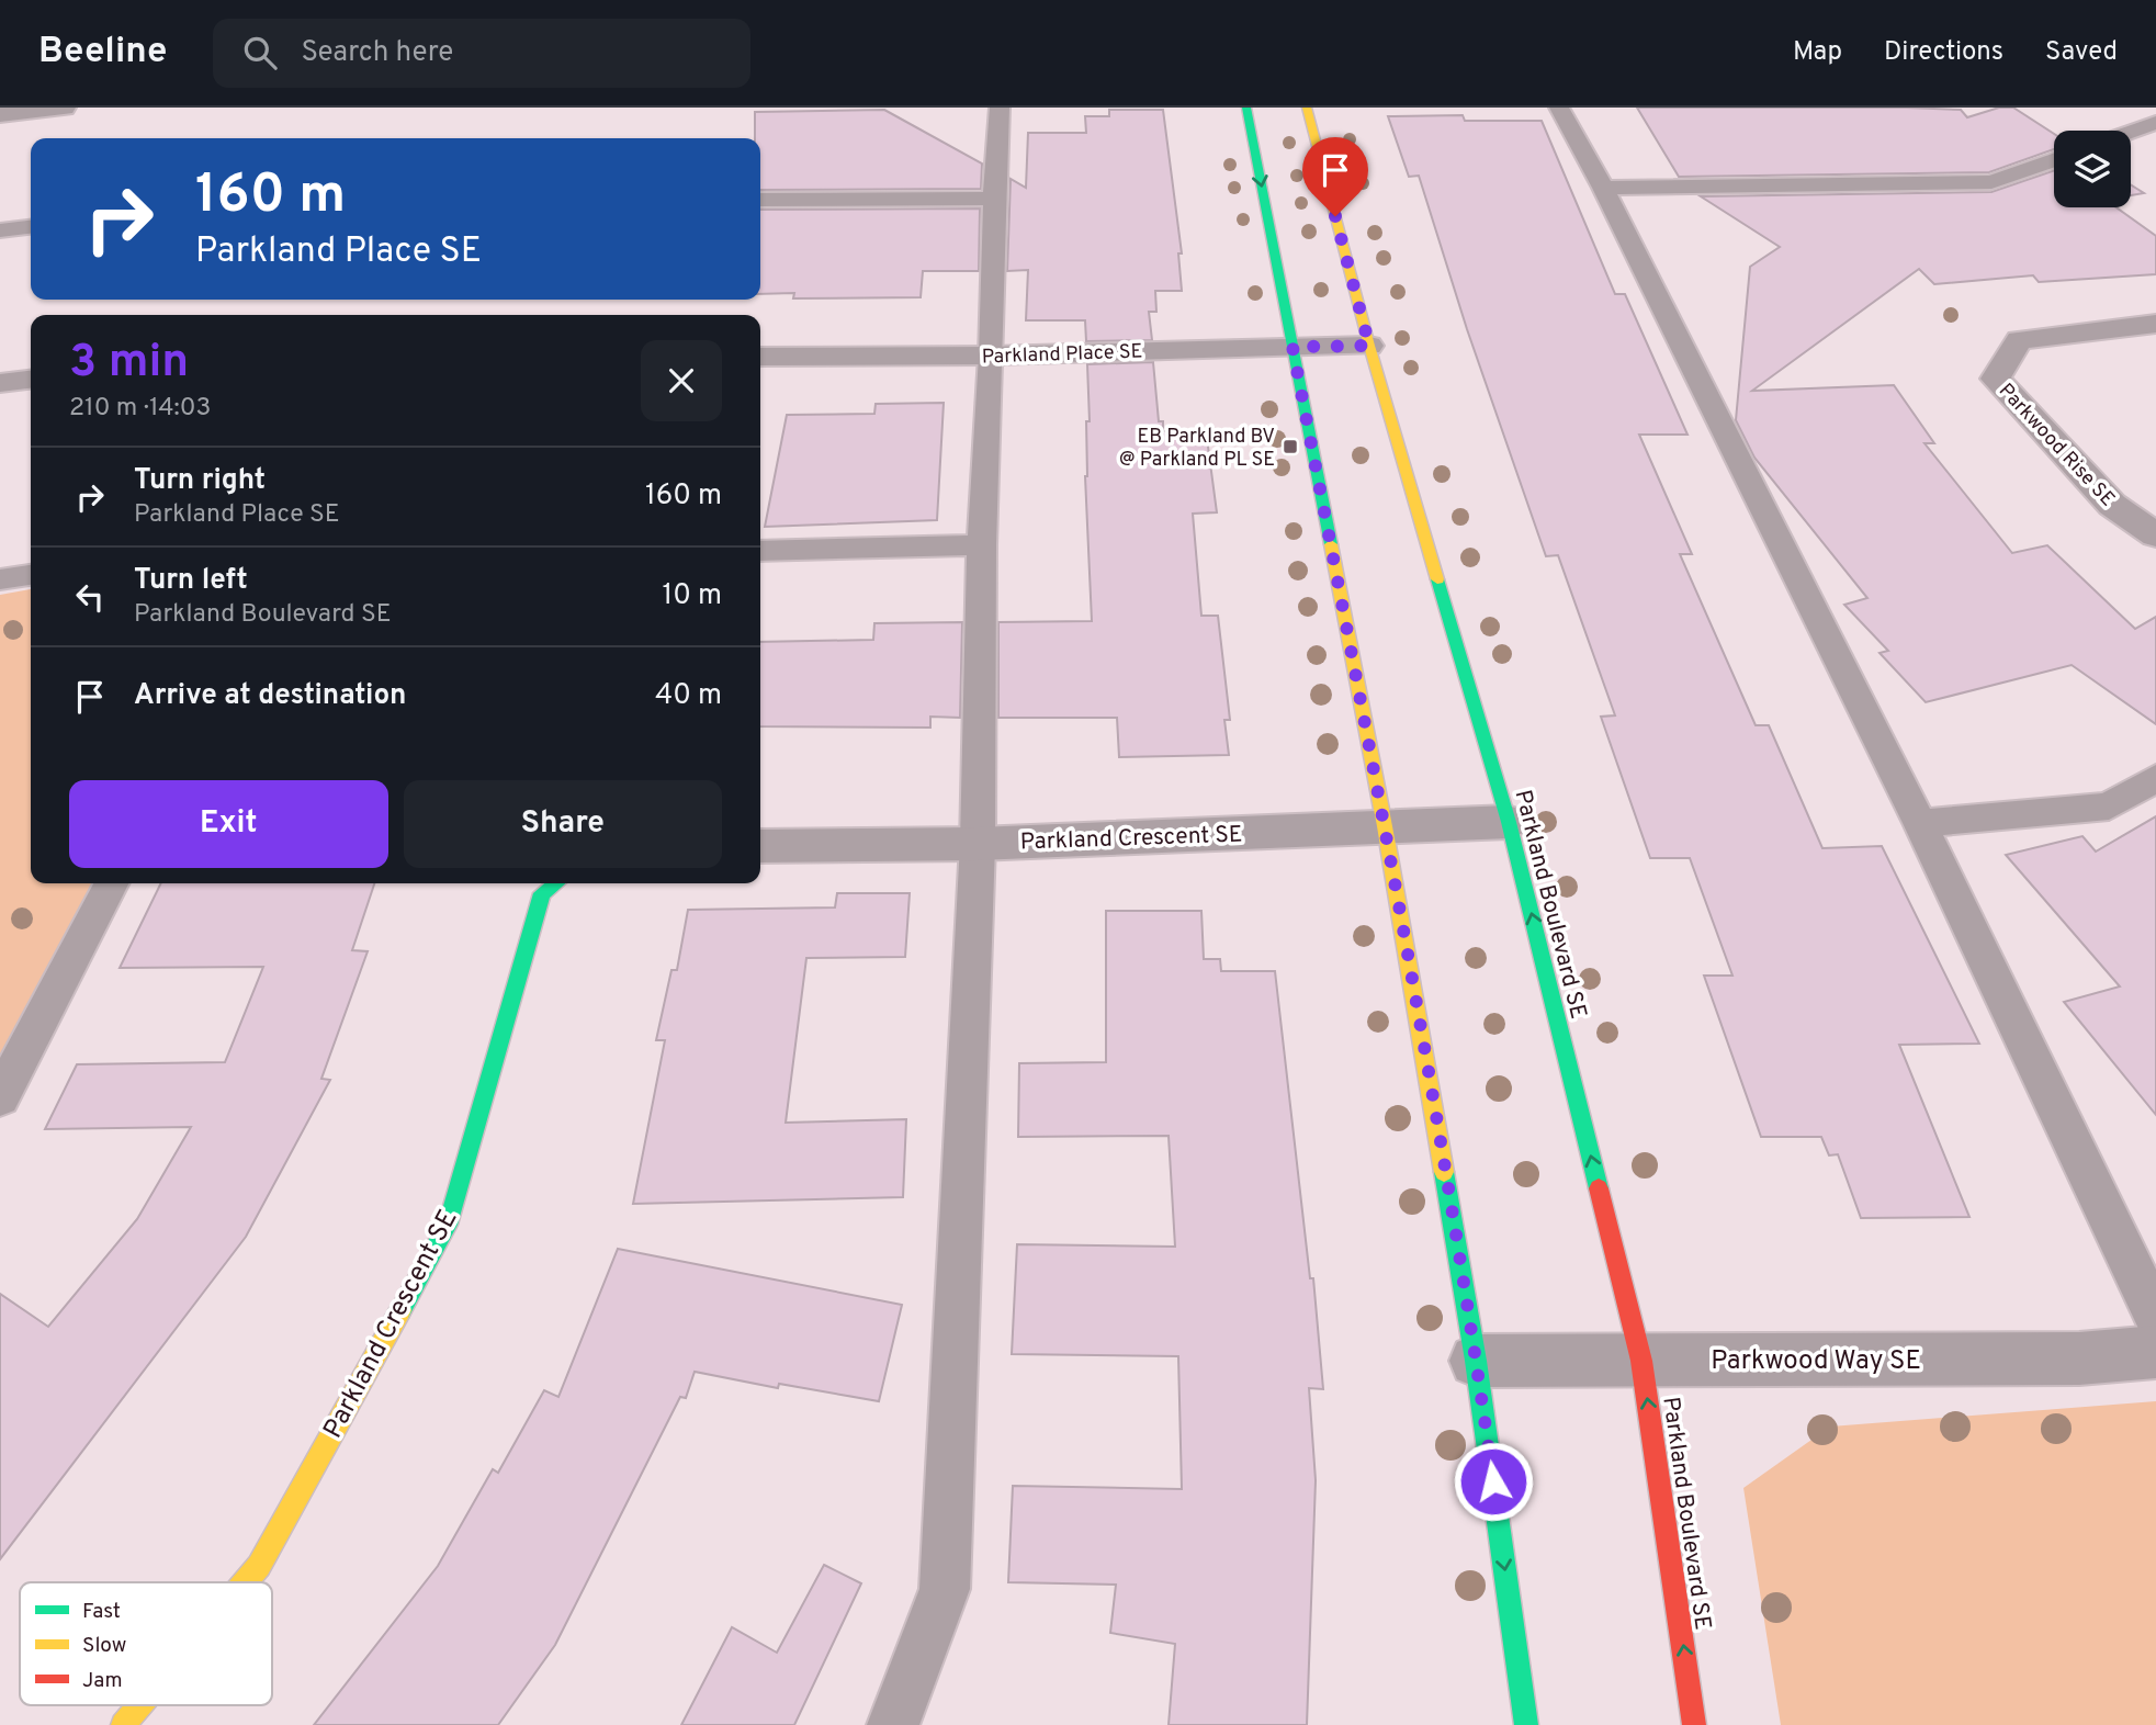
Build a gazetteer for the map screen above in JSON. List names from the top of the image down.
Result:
{
  "streets": {
    "street": [
      "Parkland Place SE",
      "Parkwood Rise SE",
      "Parkland Crescent SE",
      "Parkland Boulevard SE",
      "Parkwood Way SE"
    ]
  },
  "crossings": [
    ["Parkland Place SE", "Parkland Boulevard SE"],
    ["Parkland Crescent SE", "Parkland Boulevard SE"],
    ["Parkland Boulevard SE", "Parkwood Way SE"]
  ],
  "places": {
    "transit": ["EB Parkland BV @ Parkland PL SE"]
  },
  "legend": ["Fast", "Slow", "Jam"],
  "page": {
    "header": "Beeline",
    "search": "Search here",
    "nav": ["Map", "Directions", "Saved"],
    "turn": ["160 m", "Parkland Place SE"],
    "heading": ["3 min", "210 m · 14:03"],
    "list": [
      {
        "name": "Turn right",
        "note": "Parkland Place SE",
        "value": "160 m"
      },
      {
        "name": "Turn left",
        "note": "Parkland Boulevard SE",
        "value": "10 m"
      },
      {
        "name": "Arrive at destination",
        "value": "40 m"
      }
    ],
    "buttons": ["Exit", "Share"]
  }
}
